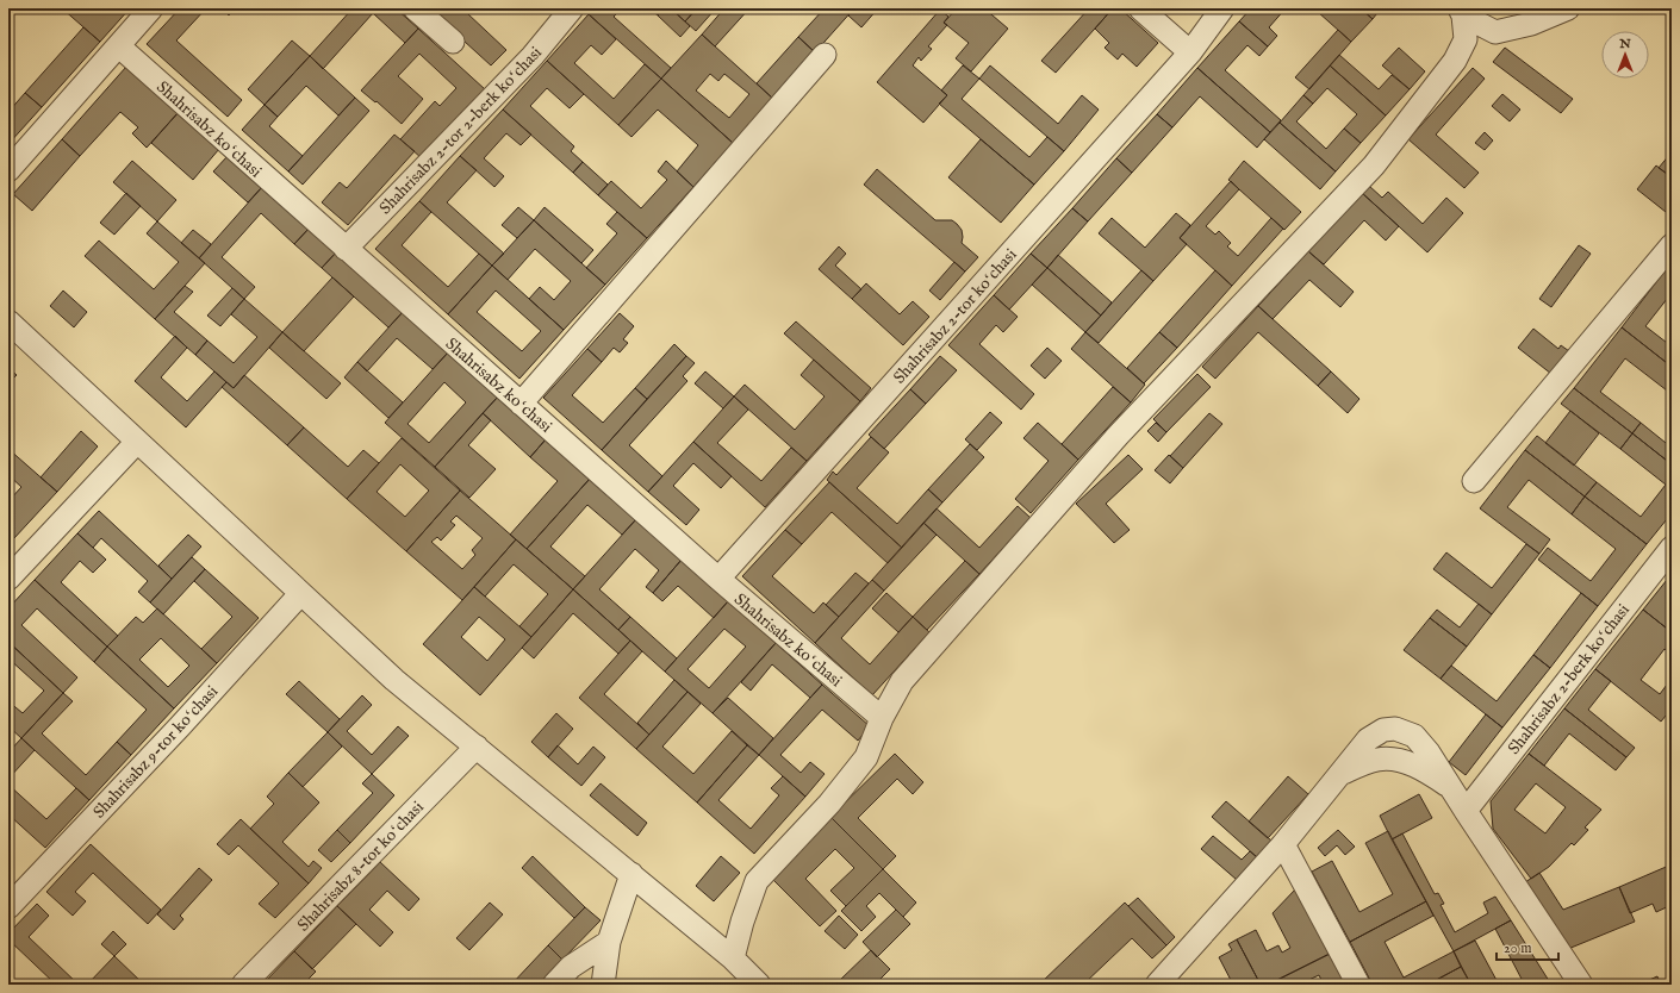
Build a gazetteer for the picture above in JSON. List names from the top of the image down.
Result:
{
  "streets": {
    "street": [
      "Shahrisabz koʻchasi",
      "Shahrisabz 2-tor 2-berk koʻchasi",
      "Shahrisabz 2-tor koʻchasi",
      "Shahrisabz 2-berk koʻchasi",
      "Shahrisabz 9-tor koʻchasi",
      "Shahrisabz 8-tor koʻchasi"
    ]
  },
  "crossings": [
    ["Shahrisabz koʻchasi", "Shahrisabz 2-tor 2-berk koʻchasi"],
    ["Shahrisabz koʻchasi", "Shahrisabz 2-tor koʻchasi"]
  ],
  "scale_bar": "20 m",
  "north": "top"
}
